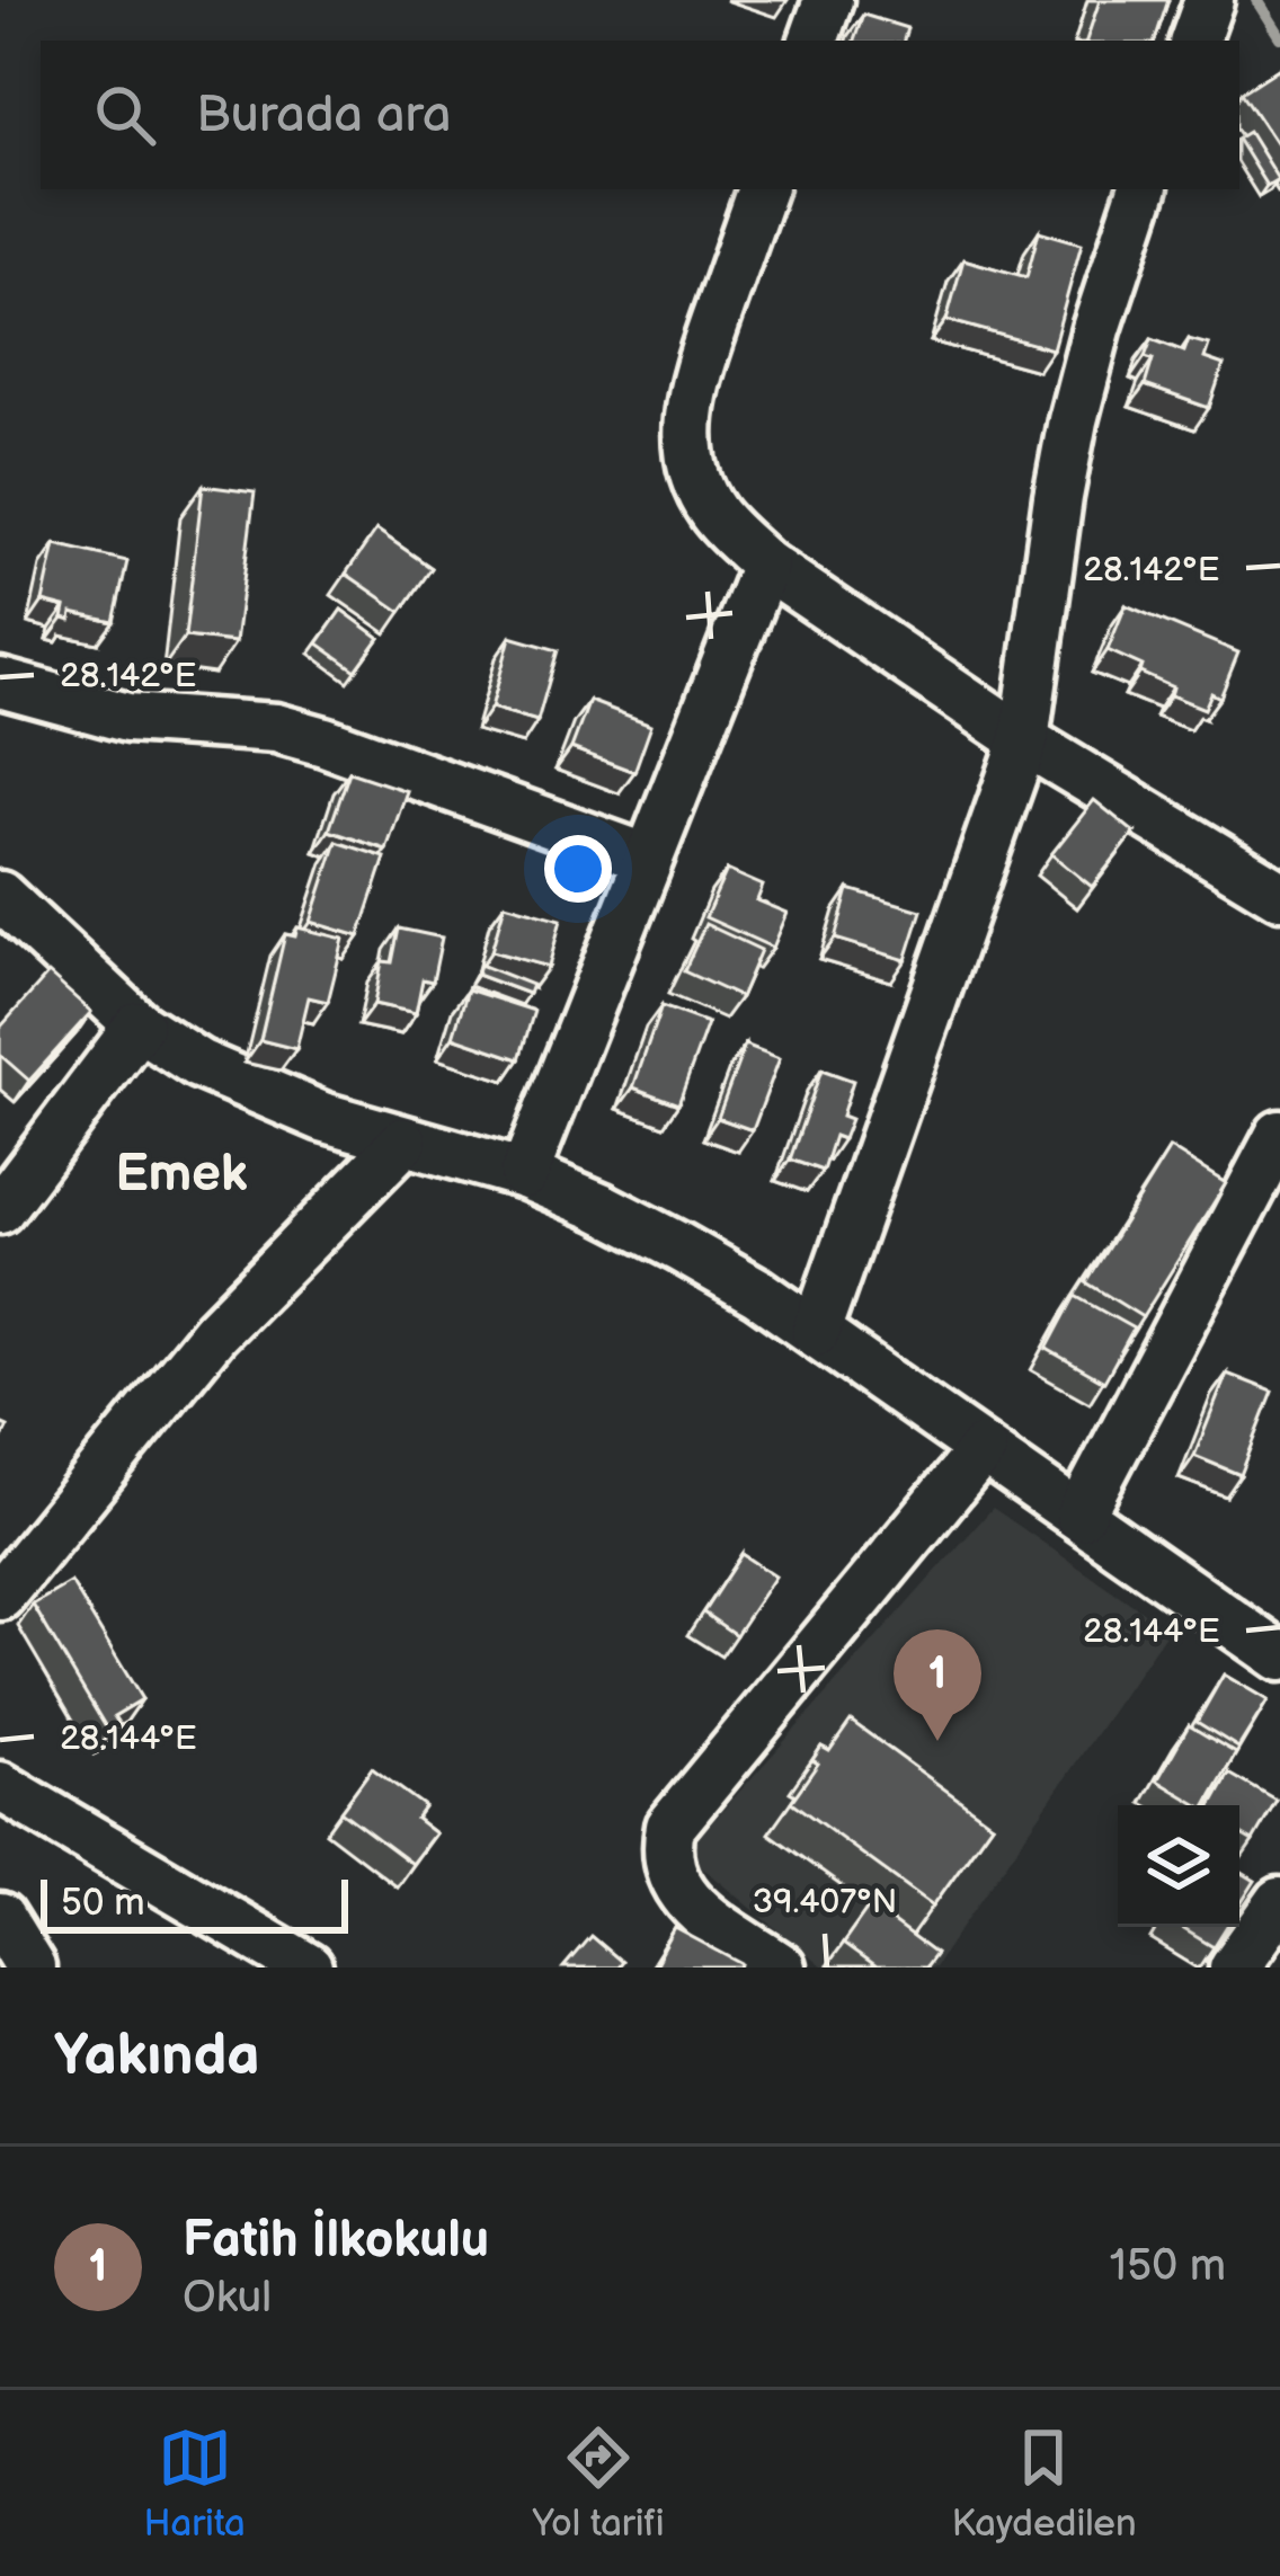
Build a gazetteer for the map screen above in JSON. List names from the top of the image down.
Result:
{
  "districts": ["Emek"],
  "scale_bar": "50 m",
  "page": {
    "search": "Burada ara",
    "pins": "1",
    "scale": "50 m",
    "heading": "Yakında",
    "list": [
      {
        "mark": "1",
        "name": "Fatih İlkokulu",
        "note": "Okul",
        "value": "150 m"
      }
    ],
    "nav": ["Harita", "Yol tarifi", "Kaydedilen"]
  },
  "coordinates": ["28.142°E", "28.144°E", "39.407°N"]
}
